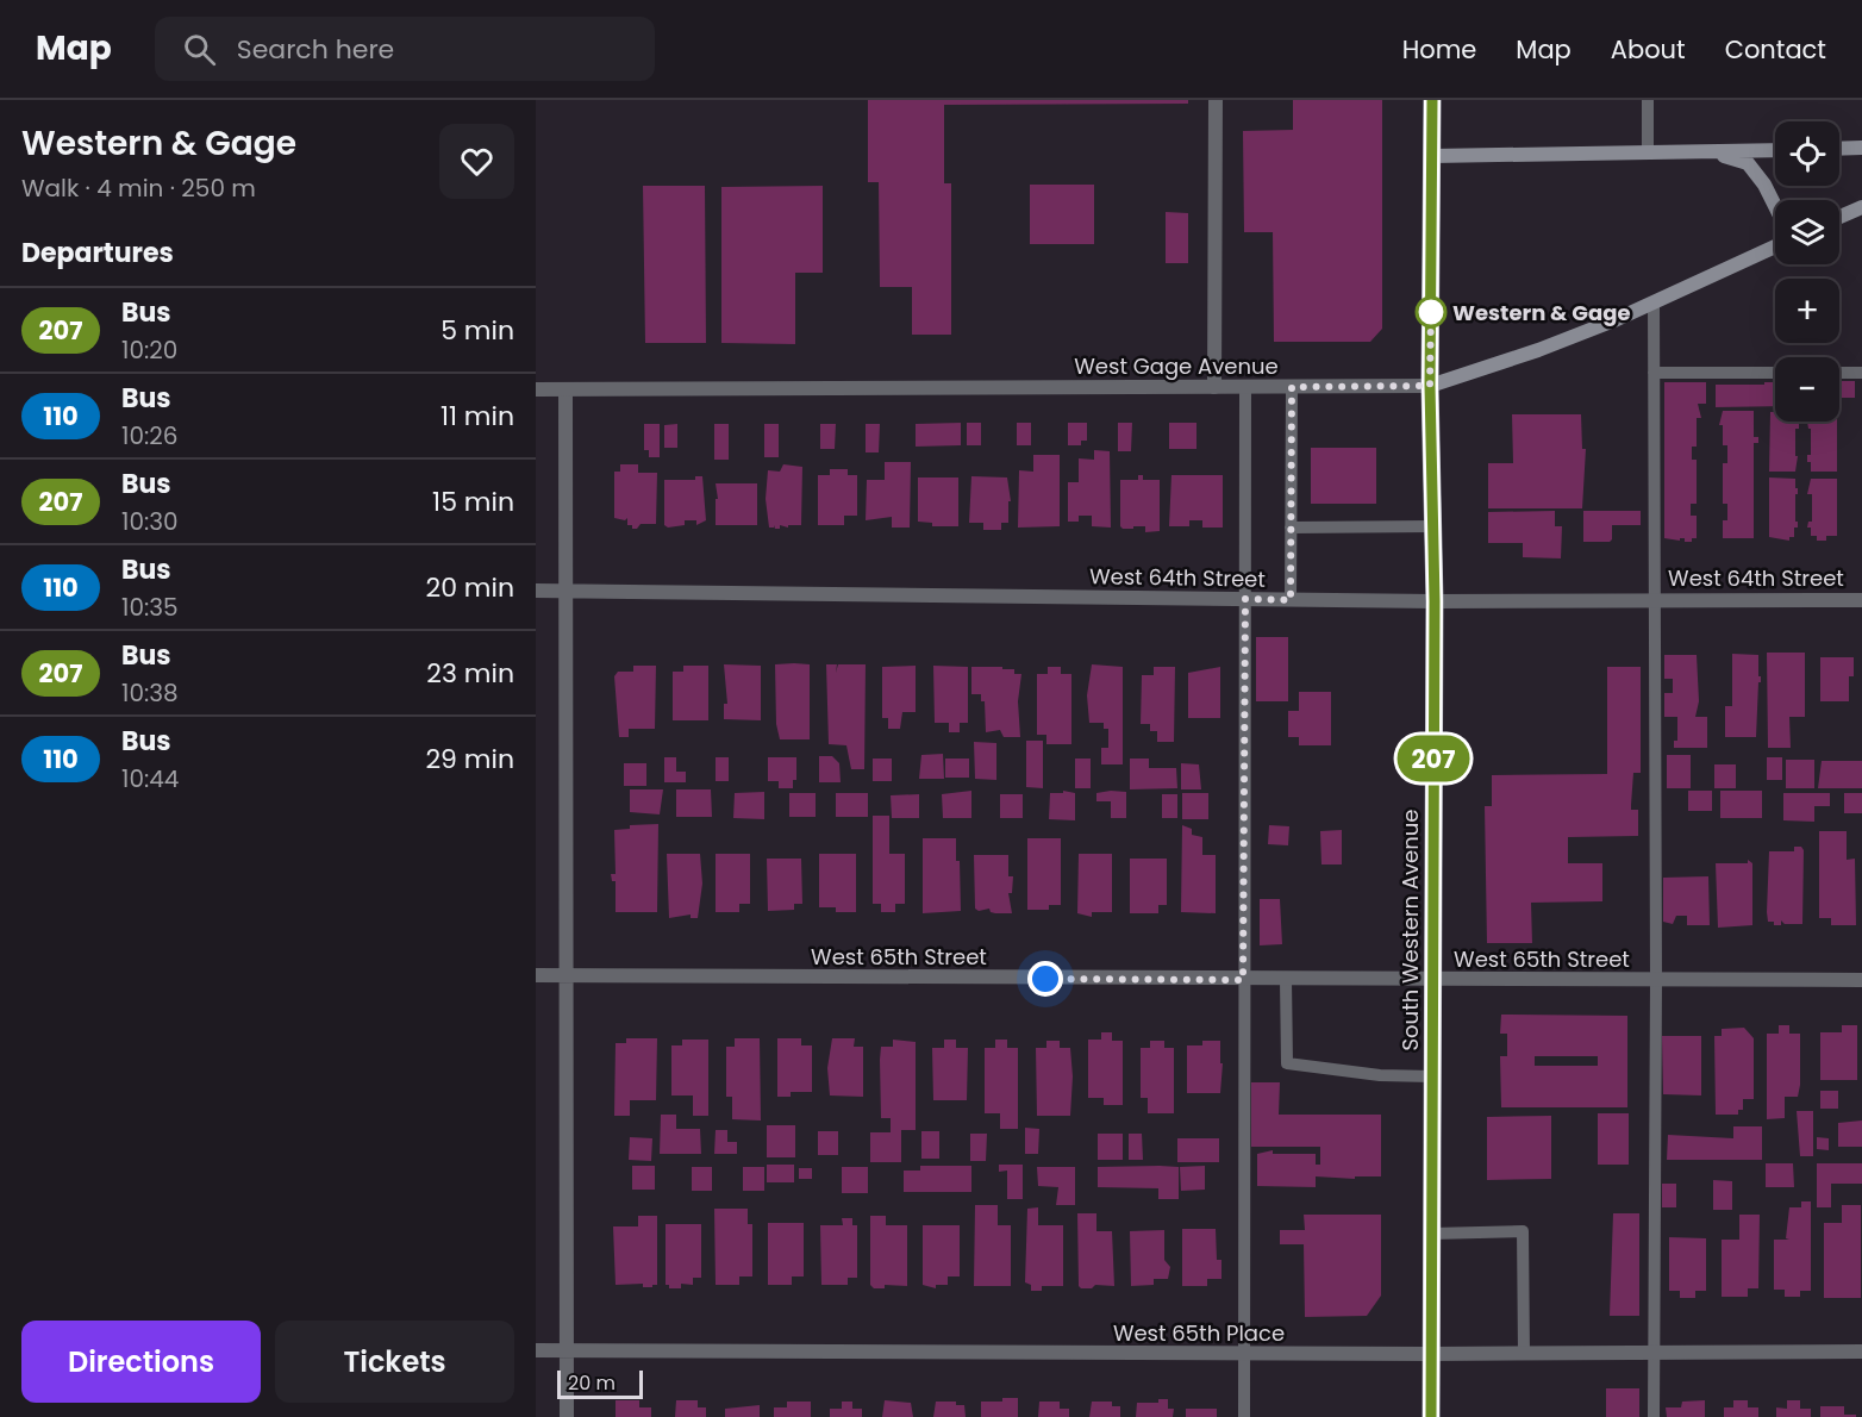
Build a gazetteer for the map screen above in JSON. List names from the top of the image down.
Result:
{
  "streets": {
    "main road": ["West Gage Avenue", "South Western Avenue"],
    "street": ["West 64th Street", "West 65th Street", "West 65th Place"]
  },
  "crossings": [
    ["West Gage Avenue", "South Western Avenue"],
    ["West 64th Street", "South Western Avenue"],
    ["South Western Avenue", "West 65th Street"],
    ["South Western Avenue", "West 65th Place"]
  ],
  "places": ["Western & Gage"],
  "lines": ["bus line 207"],
  "scale_bar": "20 m",
  "page": {
    "header": "Map",
    "search": "Search here",
    "nav": [
      "Home",
      "Map",
      "About",
      "Contact"
    ],
    "heading": [
      ["Western & Gage", "Walk · 4 min · 250 m"],
      "Departures"
    ],
    "on_map": "207",
    "map_buttons": ["+", "−"],
    "list": [
      {
        "mark": "207",
        "name": "Bus",
        "note": "10:20",
        "value": "5 min"
      },
      {
        "mark": "110",
        "name": "Bus",
        "note": "10:26",
        "value": "11 min"
      },
      {
        "mark": "207",
        "name": "Bus",
        "note": "10:30",
        "value": "15 min"
      },
      {
        "mark": "110",
        "name": "Bus",
        "note": "10:35",
        "value": "20 min"
      },
      {
        "mark": "207",
        "name": "Bus",
        "note": "10:38",
        "value": "23 min"
      },
      {
        "mark": "110",
        "name": "Bus",
        "note": "10:44",
        "value": "29 min"
      }
    ],
    "buttons": ["Directions", "Tickets"],
    "scale": "20 m"
  }
}
